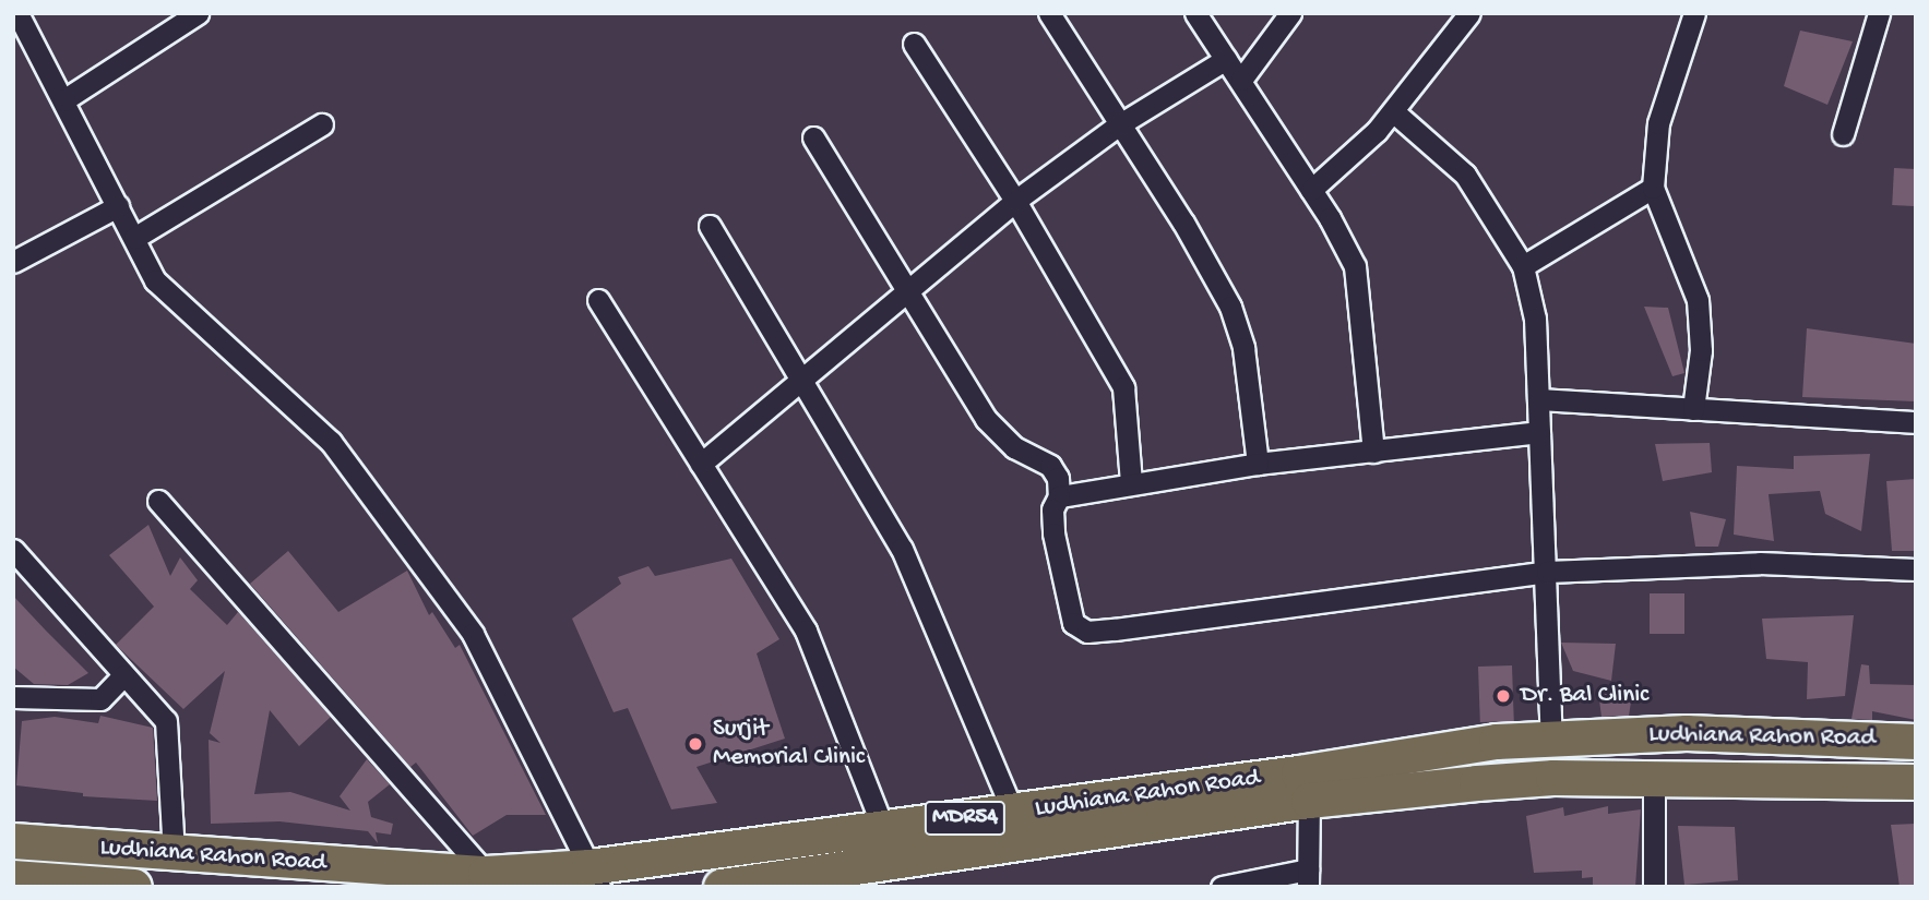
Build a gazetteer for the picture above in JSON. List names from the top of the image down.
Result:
{
  "streets": {
    "main road": ["Ludhiana Rahon Road", "MDR54"]
  },
  "places": ["Dr. Bal Clinic", "Surjit Memorial Clinic"]
}
